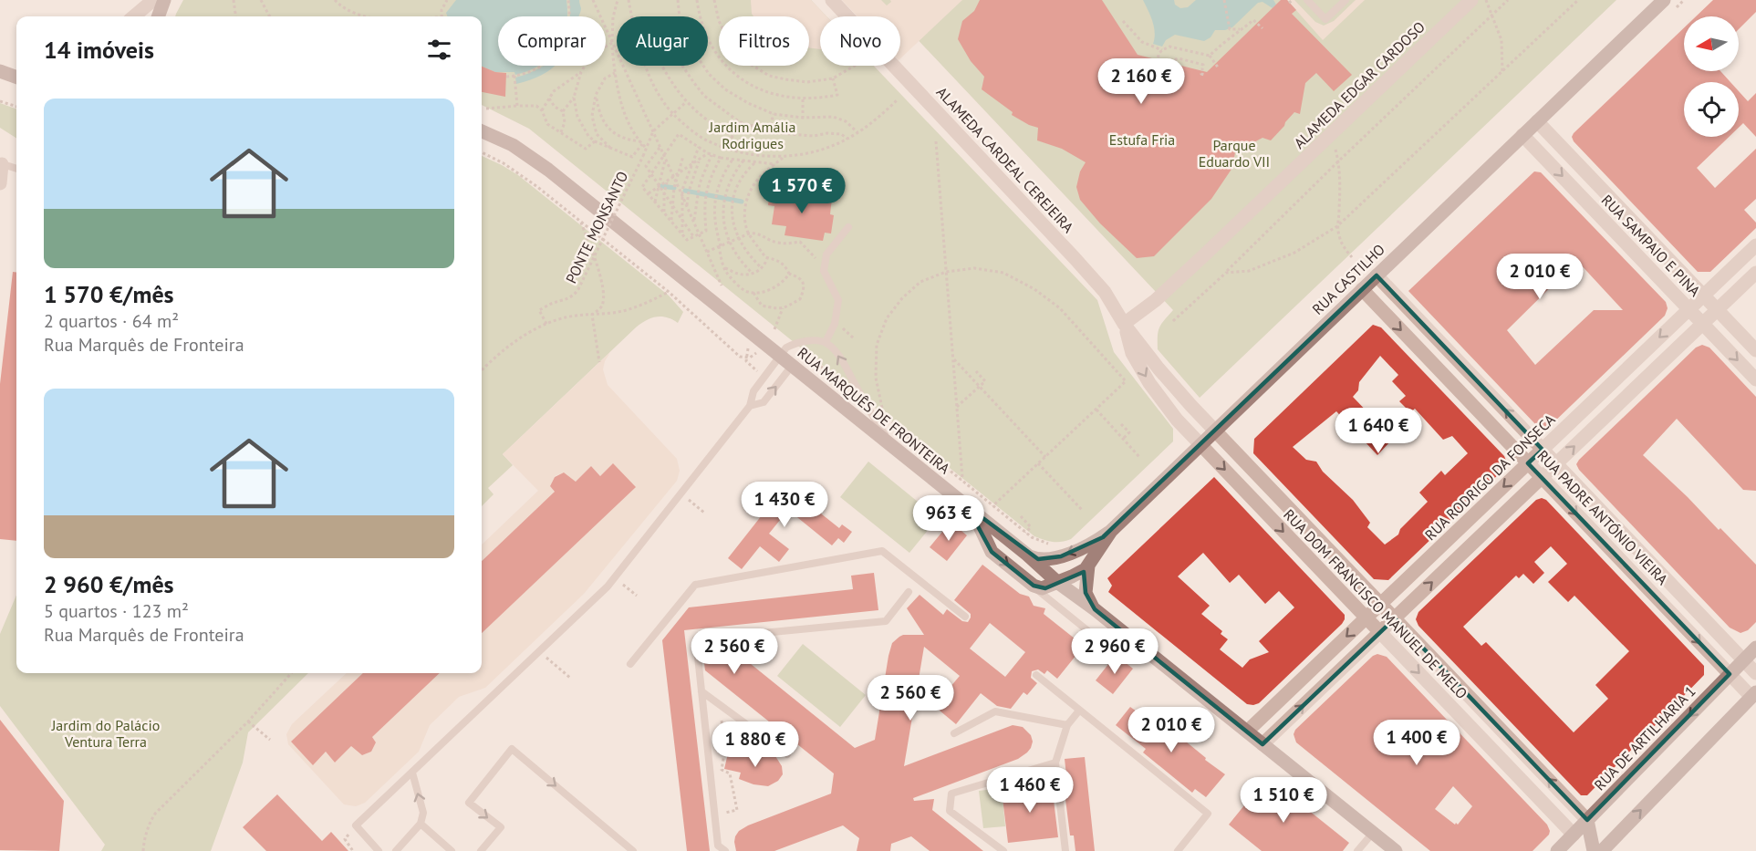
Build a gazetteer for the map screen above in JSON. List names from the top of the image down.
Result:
{
  "streets": {
    "main road": ["RUA CASTILHO", "RUA MARQUÊS DE FRONTEIRA", "RUA DE ARTILHARIA 1"],
    "street": [
      "ALAMEDA EDGAR CARDOSO",
      "ALAMEDA CARDEAL CEREJEIRA",
      "RUA SAMPAIO E PINA",
      "RUA RODRIGO DA FONSECA",
      "RUA PADRE ANTÓNIO VIEIRA",
      "RUA DOM FRANCISCO MANUEL DE MELO"
    ],
    "path": ["PONTE MONSANTO"]
  },
  "crossings": [
    ["ALAMEDA EDGAR CARDOSO", "ALAMEDA CARDEAL CEREJEIRA"],
    ["ALAMEDA EDGAR CARDOSO", "RUA DOM FRANCISCO MANUEL DE MELO"],
    ["ALAMEDA CARDEAL CEREJEIRA", "RUA DOM FRANCISCO MANUEL DE MELO"],
    ["RUA SAMPAIO E PINA", "RUA CASTILHO"],
    ["RUA SAMPAIO E PINA", "RUA RODRIGO DA FONSECA"],
    ["RUA CASTILHO", "RUA MARQUÊS DE FRONTEIRA"],
    ["RUA CASTILHO", "RUA PADRE ANTÓNIO VIEIRA"],
    ["RUA CASTILHO", "RUA DOM FRANCISCO MANUEL DE MELO"],
    ["RUA MARQUÊS DE FRONTEIRA", "RUA RODRIGO DA FONSECA"],
    ["RUA RODRIGO DA FONSECA", "RUA PADRE ANTÓNIO VIEIRA"],
    ["RUA RODRIGO DA FONSECA", "RUA DOM FRANCISCO MANUEL DE MELO"],
    ["RUA PADRE ANTÓNIO VIEIRA", "RUA DE ARTILHARIA 1"],
    ["RUA DOM FRANCISCO MANUEL DE MELO", "RUA DE ARTILHARIA 1"]
  ],
  "parks": [
    "Jardim Amália Rodrigues",
    "Estufa Fria",
    "Parque Eduardo VII",
    "Jardim do Palácio Ventura Terra"
  ],
  "north": "left",
  "page": {
    "chip": [
      "Comprar",
      "Alugar",
      "Filtros",
      "Novo"
    ],
    "heading": "14 imóveis",
    "price": [
      "2 160 €",
      "1 570 €",
      "2 010 €",
      "1 640 €",
      "1 430 €",
      "963 €",
      "2 560 €",
      "2 960 €",
      "2 560 €",
      "2 010 €",
      "1 400 €",
      "1 880 €",
      "1 460 €",
      "1 510 €"
    ],
    "list": [
      {
        "name": "1 570 €/mês",
        "note": "2 quartos · 64 m² · Rua Marquês de Fronteira"
      },
      {
        "name": "2 960 €/mês",
        "note": "5 quartos · 123 m² · Rua Marquês de Fronteira"
      }
    ]
  }
}
